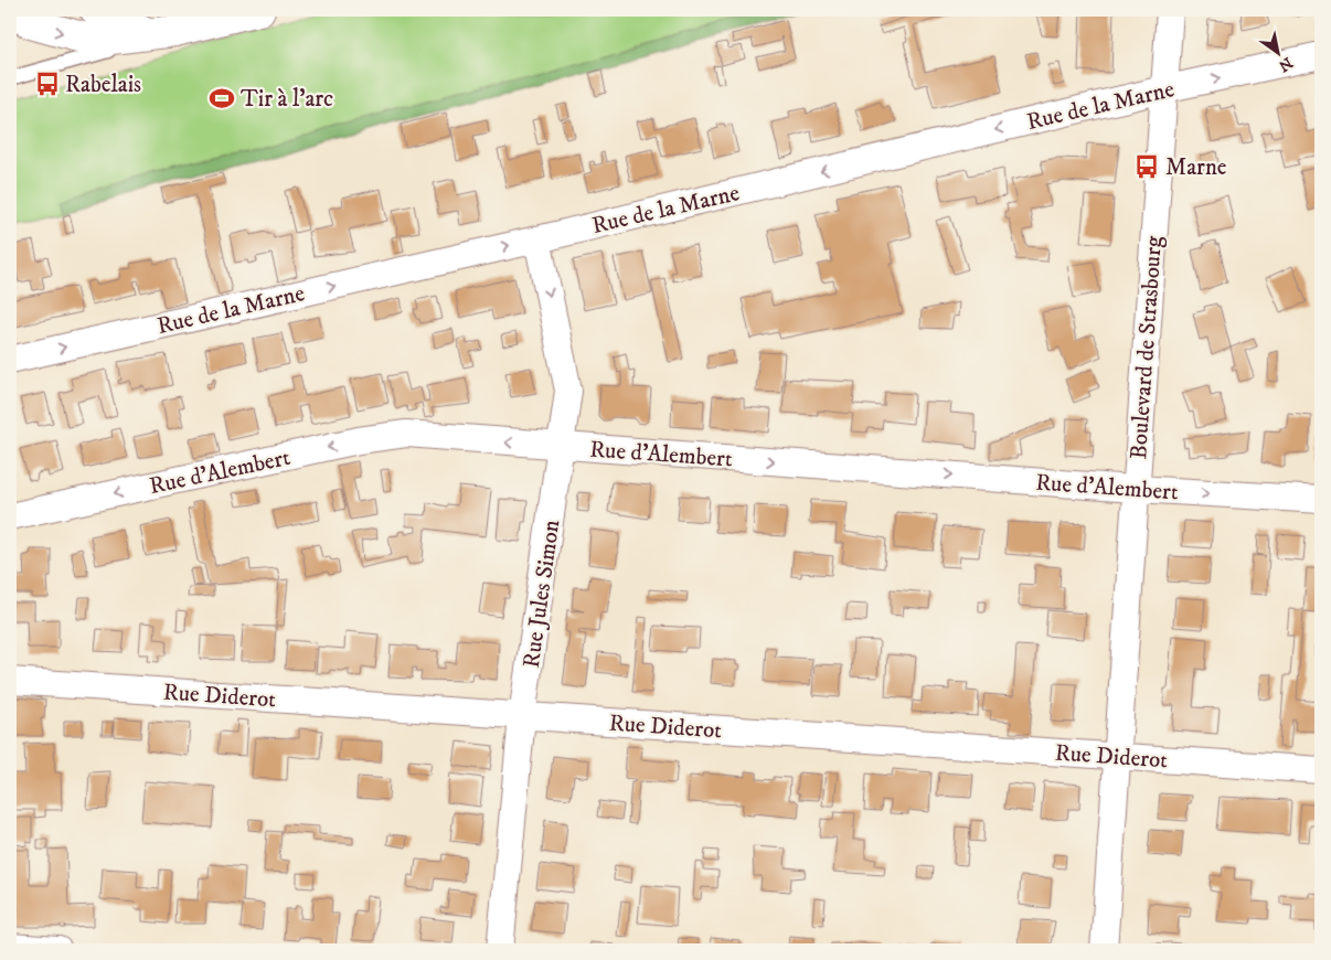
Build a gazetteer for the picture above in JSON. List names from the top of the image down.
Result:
{
  "streets": {
    "street": [
      "Rue de la Marne",
      "Boulevard de Strasbourg",
      "Rue d'Alembert",
      "Rue Jules Simon",
      "Rue Diderot"
    ]
  },
  "crossings": [
    ["Rue de la Marne", "Boulevard de Strasbourg"],
    ["Rue de la Marne", "Rue Jules Simon"],
    ["Boulevard de Strasbourg", "Rue d'Alembert"],
    ["Boulevard de Strasbourg", "Rue Diderot"],
    ["Rue d'Alembert", "Rue Jules Simon"],
    ["Rue Jules Simon", "Rue Diderot"]
  ],
  "places": {
    "bus stop": ["Rabelais", "Marne"],
    "sports": ["Tir à l'arc"]
  },
  "north": "bottom right"
}
